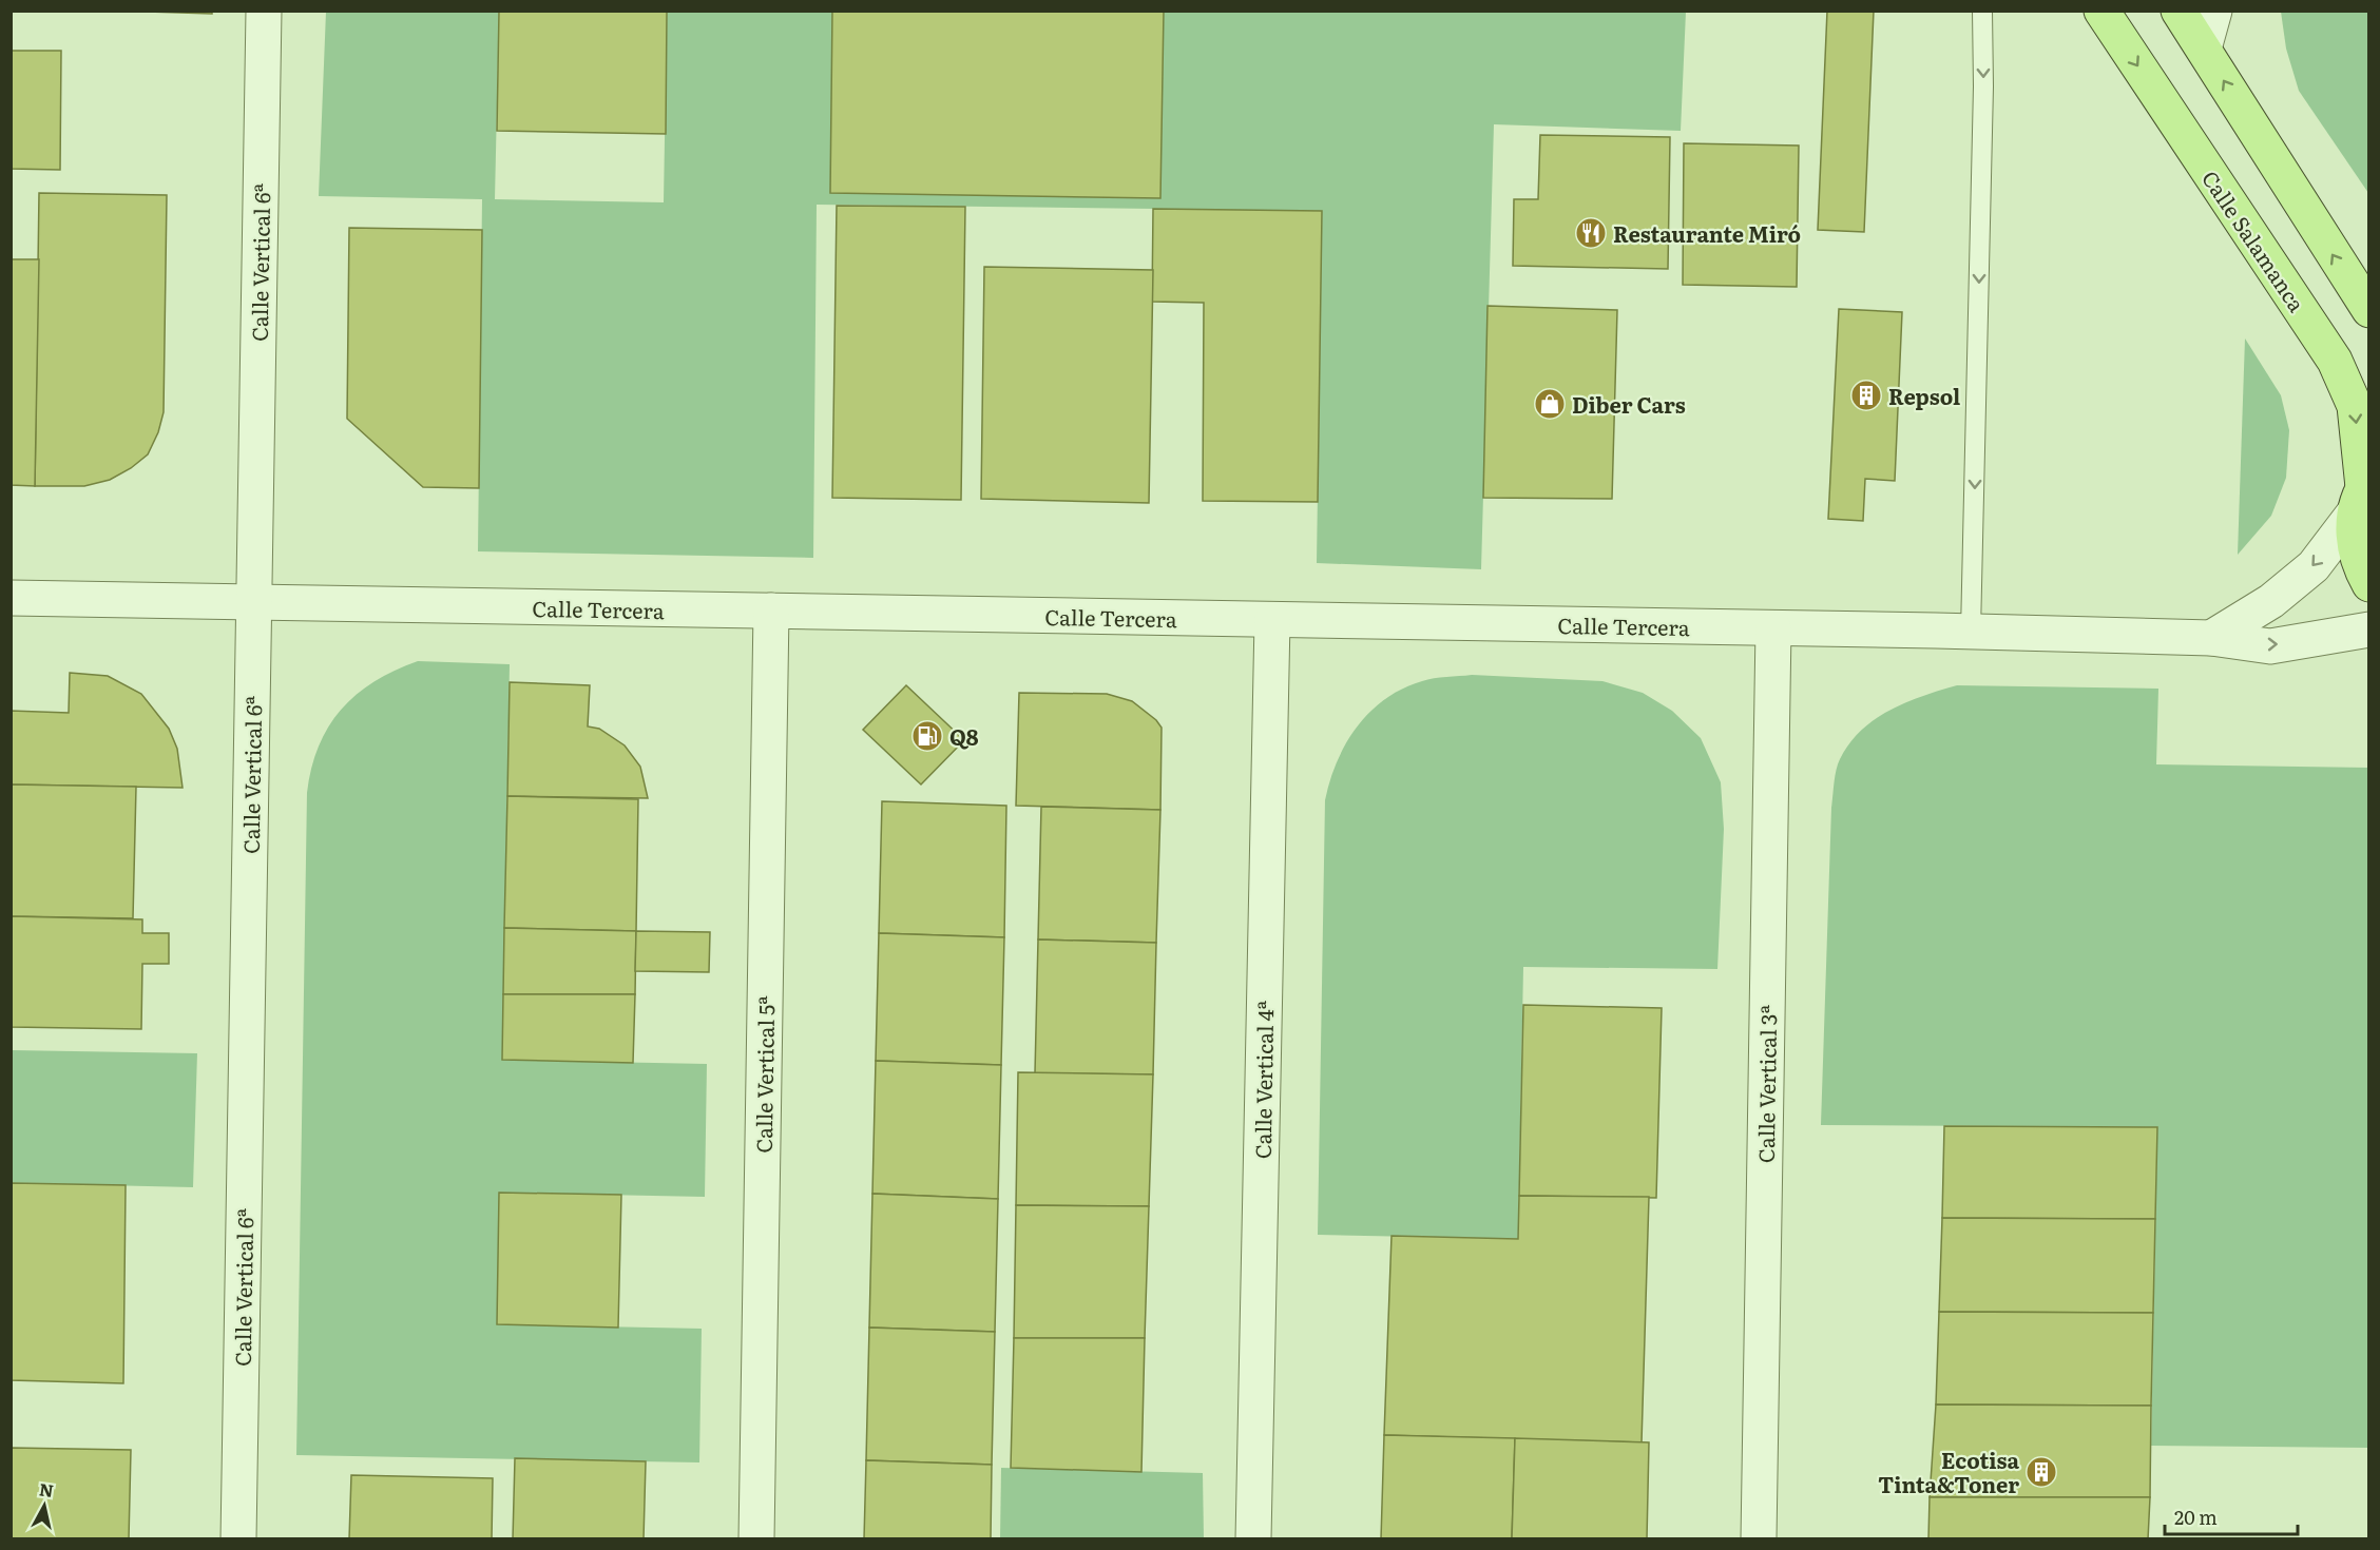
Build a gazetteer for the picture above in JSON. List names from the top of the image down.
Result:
{
  "streets": {
    "main road": ["Calle Salamanca"],
    "street": [
      "Calle Vertical 6ª",
      "Calle Tercera",
      "Calle Vertical 5ª",
      "Calle Vertical 4ª",
      "Calle Vertical 3ª"
    ]
  },
  "crossings": [
    ["Calle Vertical 6ª", "Calle Tercera"],
    ["Calle Tercera", "Calle Vertical 5ª"],
    ["Calle Tercera", "Calle Vertical 4ª"],
    ["Calle Tercera", "Calle Vertical 3ª"]
  ],
  "places": {
    "restaurant": ["Restaurante Miró"],
    "building": ["Repsol", "Ecotisa Tinta&Toner"],
    "shop": ["Diber Cars"],
    "fuel station": ["Q8"]
  },
  "scale_bar": "20 m",
  "north": "top"
}
